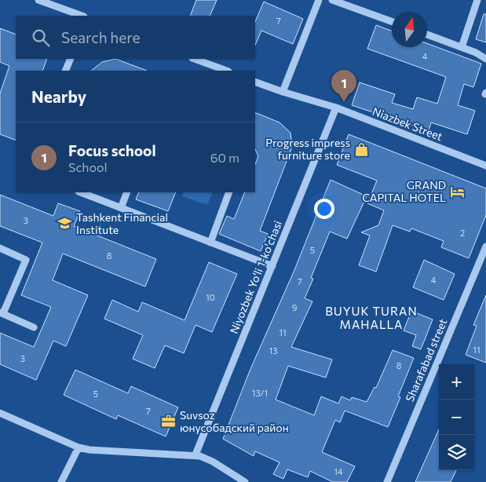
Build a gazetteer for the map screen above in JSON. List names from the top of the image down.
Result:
{
  "streets": {
    "street": ["Niazbek Street", "Niyozbek Yo'li 1-ko'chasi", "Sharafabad street"]
  },
  "crossings": [
    ["Niazbek Street", "Niyozbek Yo'li 1-ko'chasi"]
  ],
  "districts": ["BUYUK TURAN MAHALLA"],
  "places": {
    "shop": ["Progress impress furniture store"],
    "hotel": ["GRAND CAPITAL HOTEL"],
    "school or university": ["Tashkent Financial Institute"],
    "office": ["Suvsoz юнусобадский район"]
  },
  "house_numbers": [
    "7",
    "4",
    "3",
    "2",
    "5",
    "8",
    "4",
    "7",
    "10",
    "9",
    "11",
    "11",
    "13",
    "3",
    "8",
    "13/1",
    "5",
    "7",
    "14"
  ],
  "north": "top",
  "page": {
    "search": "Search here",
    "pins": "1",
    "heading": "Nearby",
    "list": [
      {
        "mark": "1",
        "name": "Focus school",
        "note": "School",
        "value": "60 m"
      }
    ],
    "map_buttons": ["+", "−"]
  }
}
